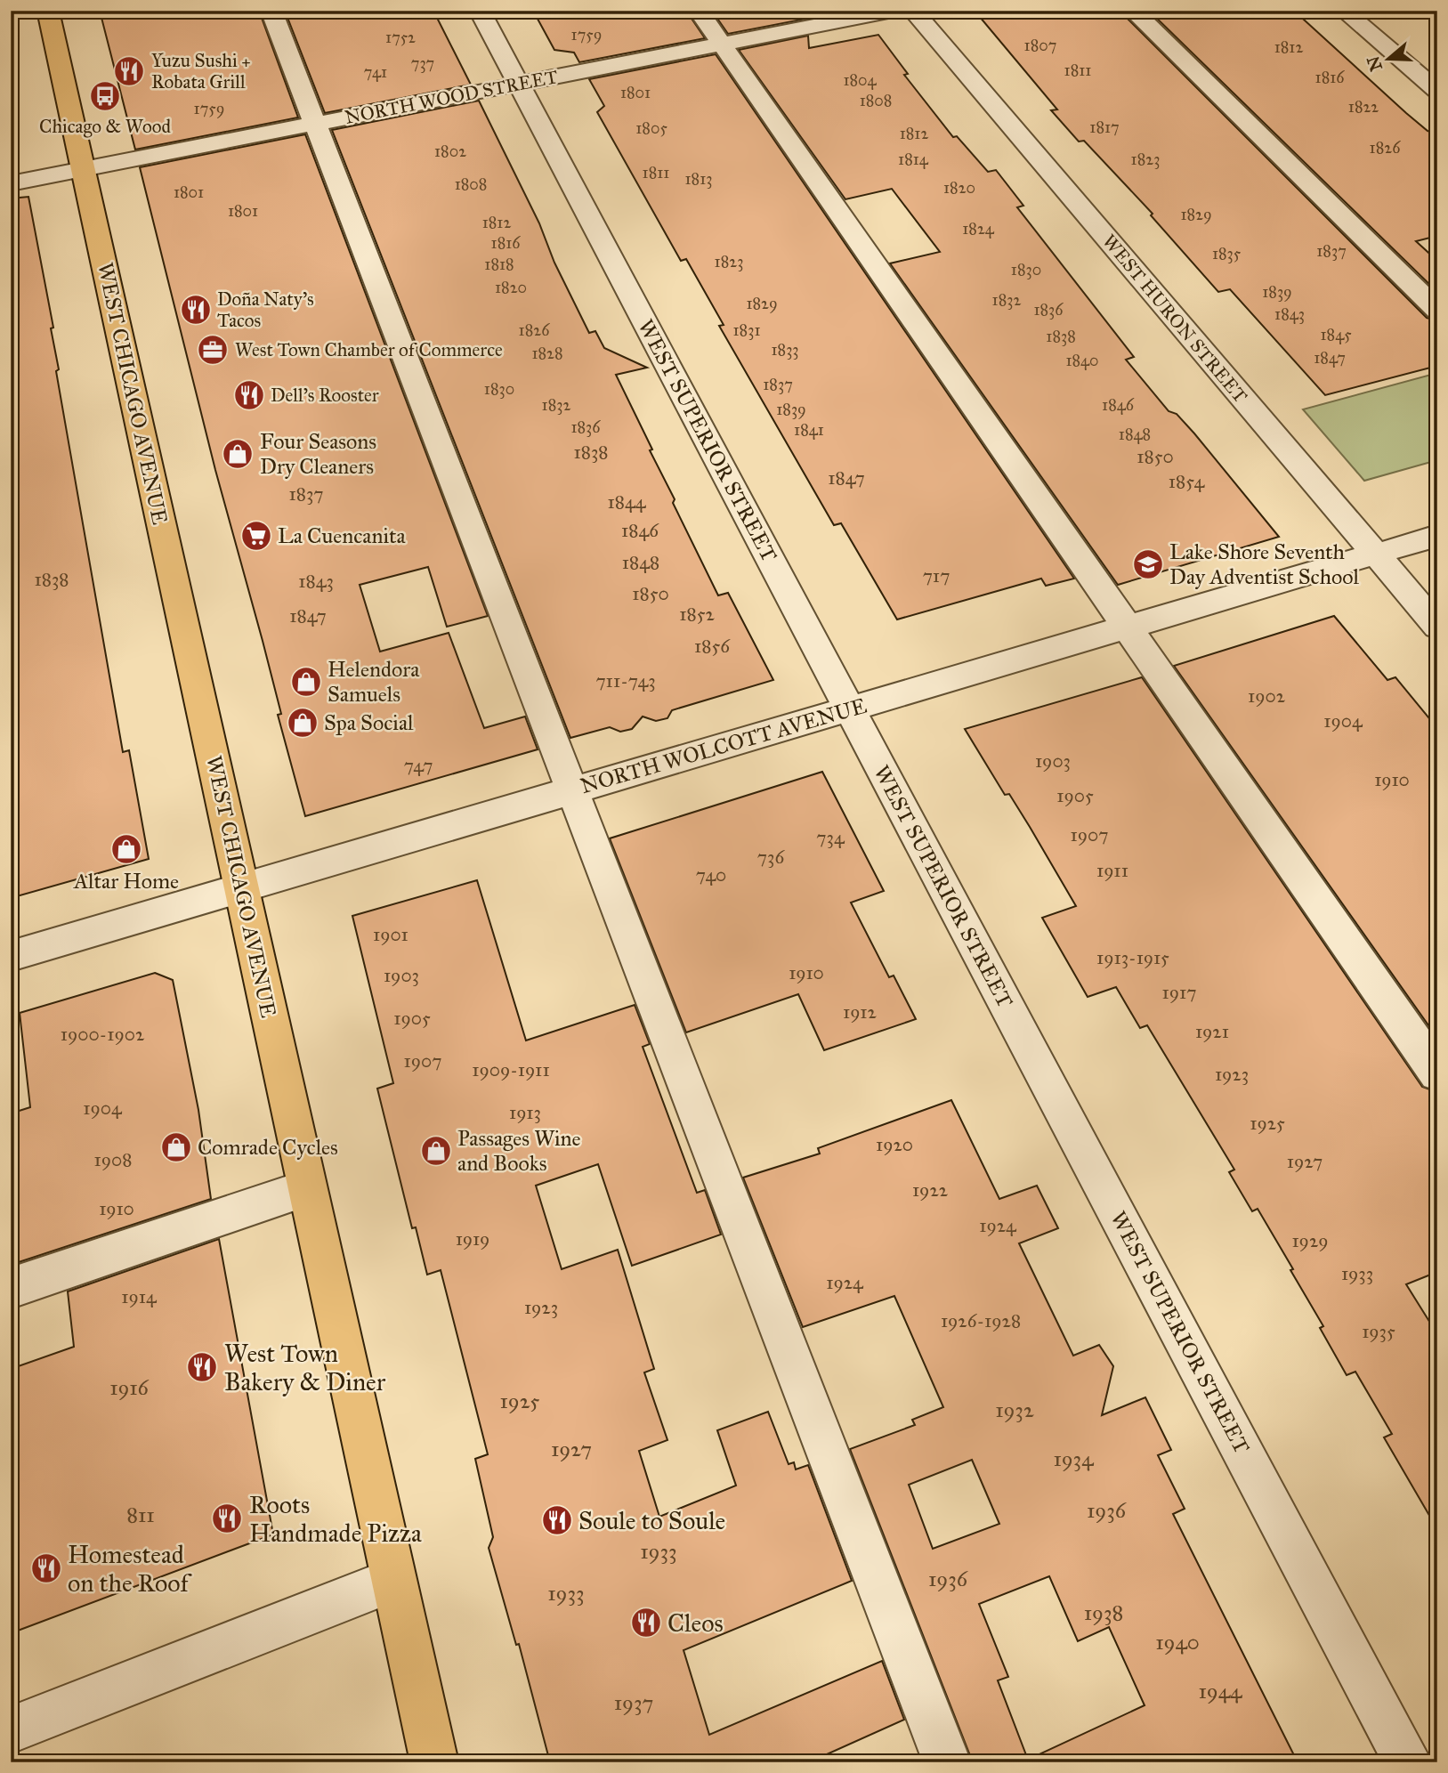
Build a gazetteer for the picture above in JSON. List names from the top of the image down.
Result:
{
  "streets": {
    "main road": ["WEST CHICAGO AVENUE"],
    "street": [
      "NORTH WOOD STREET",
      "WEST HURON STREET",
      "WEST SUPERIOR STREET",
      "NORTH WOLCOTT AVENUE"
    ]
  },
  "crossings": [
    ["NORTH WOOD STREET", "WEST CHICAGO AVENUE"],
    ["NORTH WOOD STREET", "WEST SUPERIOR STREET"],
    ["WEST HURON STREET", "NORTH WOLCOTT AVENUE"],
    ["WEST CHICAGO AVENUE", "NORTH WOLCOTT AVENUE"],
    ["WEST SUPERIOR STREET", "NORTH WOLCOTT AVENUE"]
  ],
  "places": {
    "restaurant": [
      "Yuzu Sushi + Robata Grill",
      "Doña Naty's Tacos",
      "Dell’s Rooster",
      "West Town Bakery & Diner",
      "Roots Handmade Pizza",
      "Soule to Soule",
      "Homestead on the Roof",
      "Cleos"
    ],
    "bus stop": ["Chicago & Wood"],
    "office": ["West Town Chamber of Commerce"],
    "shop": [
      "Four Seasons Dry Cleaners",
      "Helendora Samuels",
      "Spa Social",
      "Altar Home",
      "Comrade Cycles",
      "Passages Wine and Books"
    ],
    "supermarket": ["La Cuencanita"],
    "school or university": ["Lake Shore Seventh Day Adventist School"]
  },
  "house_numbers": [
    "1759",
    "1752",
    "1807",
    "1812",
    "737",
    "1811",
    "741",
    "1816",
    "1804",
    "1801",
    "1808",
    "1822",
    "1759",
    "1817",
    "1805",
    "1812",
    "1826",
    "1802",
    "1814",
    "1823",
    "1811",
    "1813",
    "1808",
    "1820",
    "1801",
    "1801",
    "1829",
    "1812",
    "1824",
    "1816",
    "1837",
    "1835",
    "1823",
    "1818",
    "1830",
    "1820",
    "1839",
    "1832",
    "1829",
    "1836",
    "1843",
    "1826",
    "1831",
    "1845",
    "1838",
    "1833",
    "1828",
    "1847",
    "1840",
    "1837",
    "1830",
    "1832",
    "1846",
    "1839",
    "1836",
    "1841",
    "1848",
    "1838",
    "1850",
    "1847",
    "1854",
    "1837",
    "1844",
    "1846",
    "1848",
    "717",
    "1838",
    "1843",
    "1850",
    "1852",
    "1847",
    "1856",
    "711-743",
    "1902",
    "1904",
    "1903",
    "747",
    "1910",
    "1905",
    "1907",
    "734",
    "736",
    "1911",
    "740",
    "1901",
    "1913-1915",
    "1910",
    "1903",
    "1917",
    "1912",
    "1905",
    "1921",
    "1900-1902",
    "1907",
    "1909-1911",
    "1923",
    "1904",
    "1913",
    "1925",
    "1920",
    "1908",
    "1927",
    "1922",
    "1910",
    "1924",
    "1919",
    "1929",
    "1933",
    "1924",
    "1914",
    "1923",
    "1926-1928",
    "1935",
    "1916",
    "1925",
    "1932",
    "1927",
    "1934",
    "1936",
    "811",
    "1933",
    "1936",
    "1933",
    "1938",
    "1940",
    "1944",
    "1937"
  ],
  "north": "left"
}
